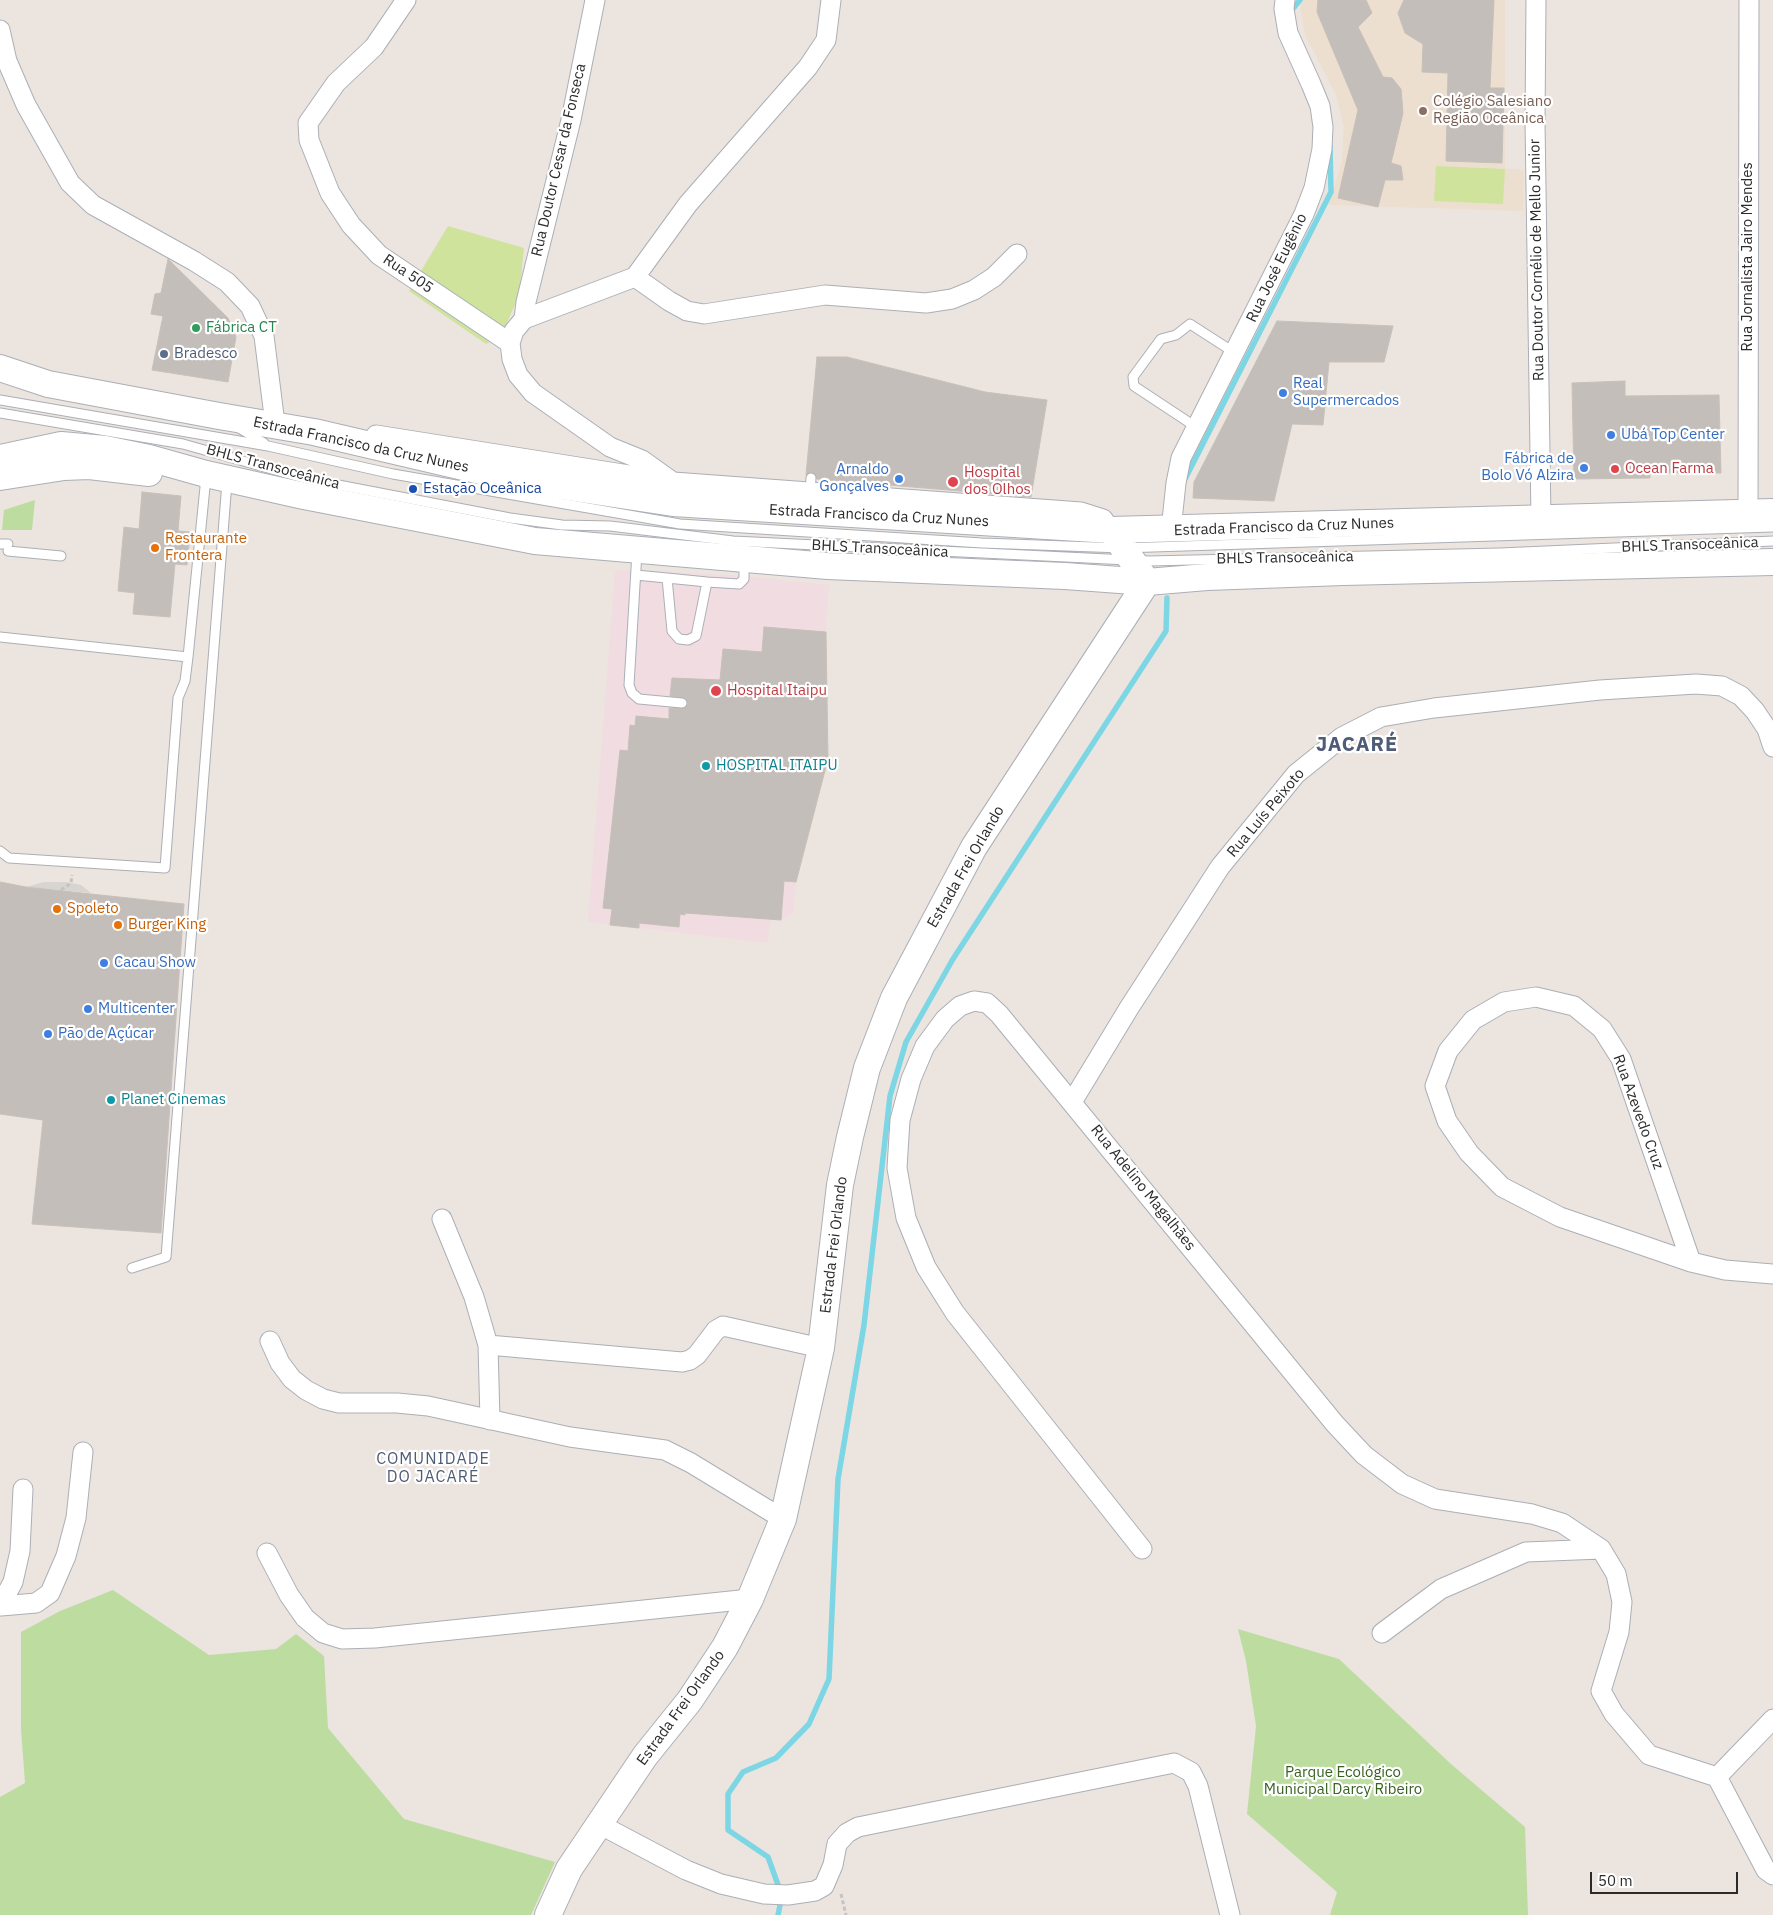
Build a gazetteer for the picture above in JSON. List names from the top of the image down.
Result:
{
  "streets": {
    "main road": ["Estrada Francisco da Cruz Nunes", "Estrada Frei Orlando"],
    "street": [
      "Rua Doutor Cesar da Fonseca",
      "Rua Jornalista Jairo Mendes",
      "Rua Doutor Cornélio de Mello Junior",
      "Rua José Eugênio",
      "Rua 505",
      "Rua Luís Peixoto",
      "Rua Azevedo Cruz",
      "Rua Adelino Magalhães"
    ],
    "lane": ["BHLS Transoceânica"]
  },
  "crossings": [
    ["Rua Jornalista Jairo Mendes", "Estrada Francisco da Cruz Nunes"],
    ["Rua Doutor Cornélio de Mello Junior", "Estrada Francisco da Cruz Nunes"],
    ["Rua José Eugênio", "Estrada Francisco da Cruz Nunes"],
    ["Estrada Francisco da Cruz Nunes", "BHLS Transoceânica"],
    ["Rua Luís Peixoto", "Rua Adelino Magalhães"]
  ],
  "districts": ["JACARÉ", "COMUNIDADE DO JACARÉ"],
  "parks": ["Parque Ecológico Municipal Darcy Ribeiro"],
  "places": [
    "Colégio Salesiano Região Oceânica",
    "Fábrica CT",
    "Bradesco",
    "Real Supermercados",
    "Ubá Top Center",
    "Fábrica de Bolo Vó Alzira",
    "Ocean Farma",
    "Arnaldo Gonçalves",
    "Hospital dos Olhos",
    "Estação Oceânica",
    "Restaurante Frontera",
    "Hospital Itaipu",
    "HOSPITAL ITAIPU",
    "Spoleto",
    "Burger King",
    "Cacau Show",
    "Multicenter",
    "Pão de Açúcar",
    "Planet Cinemas"
  ],
  "scale_bar": "50 m"
}
